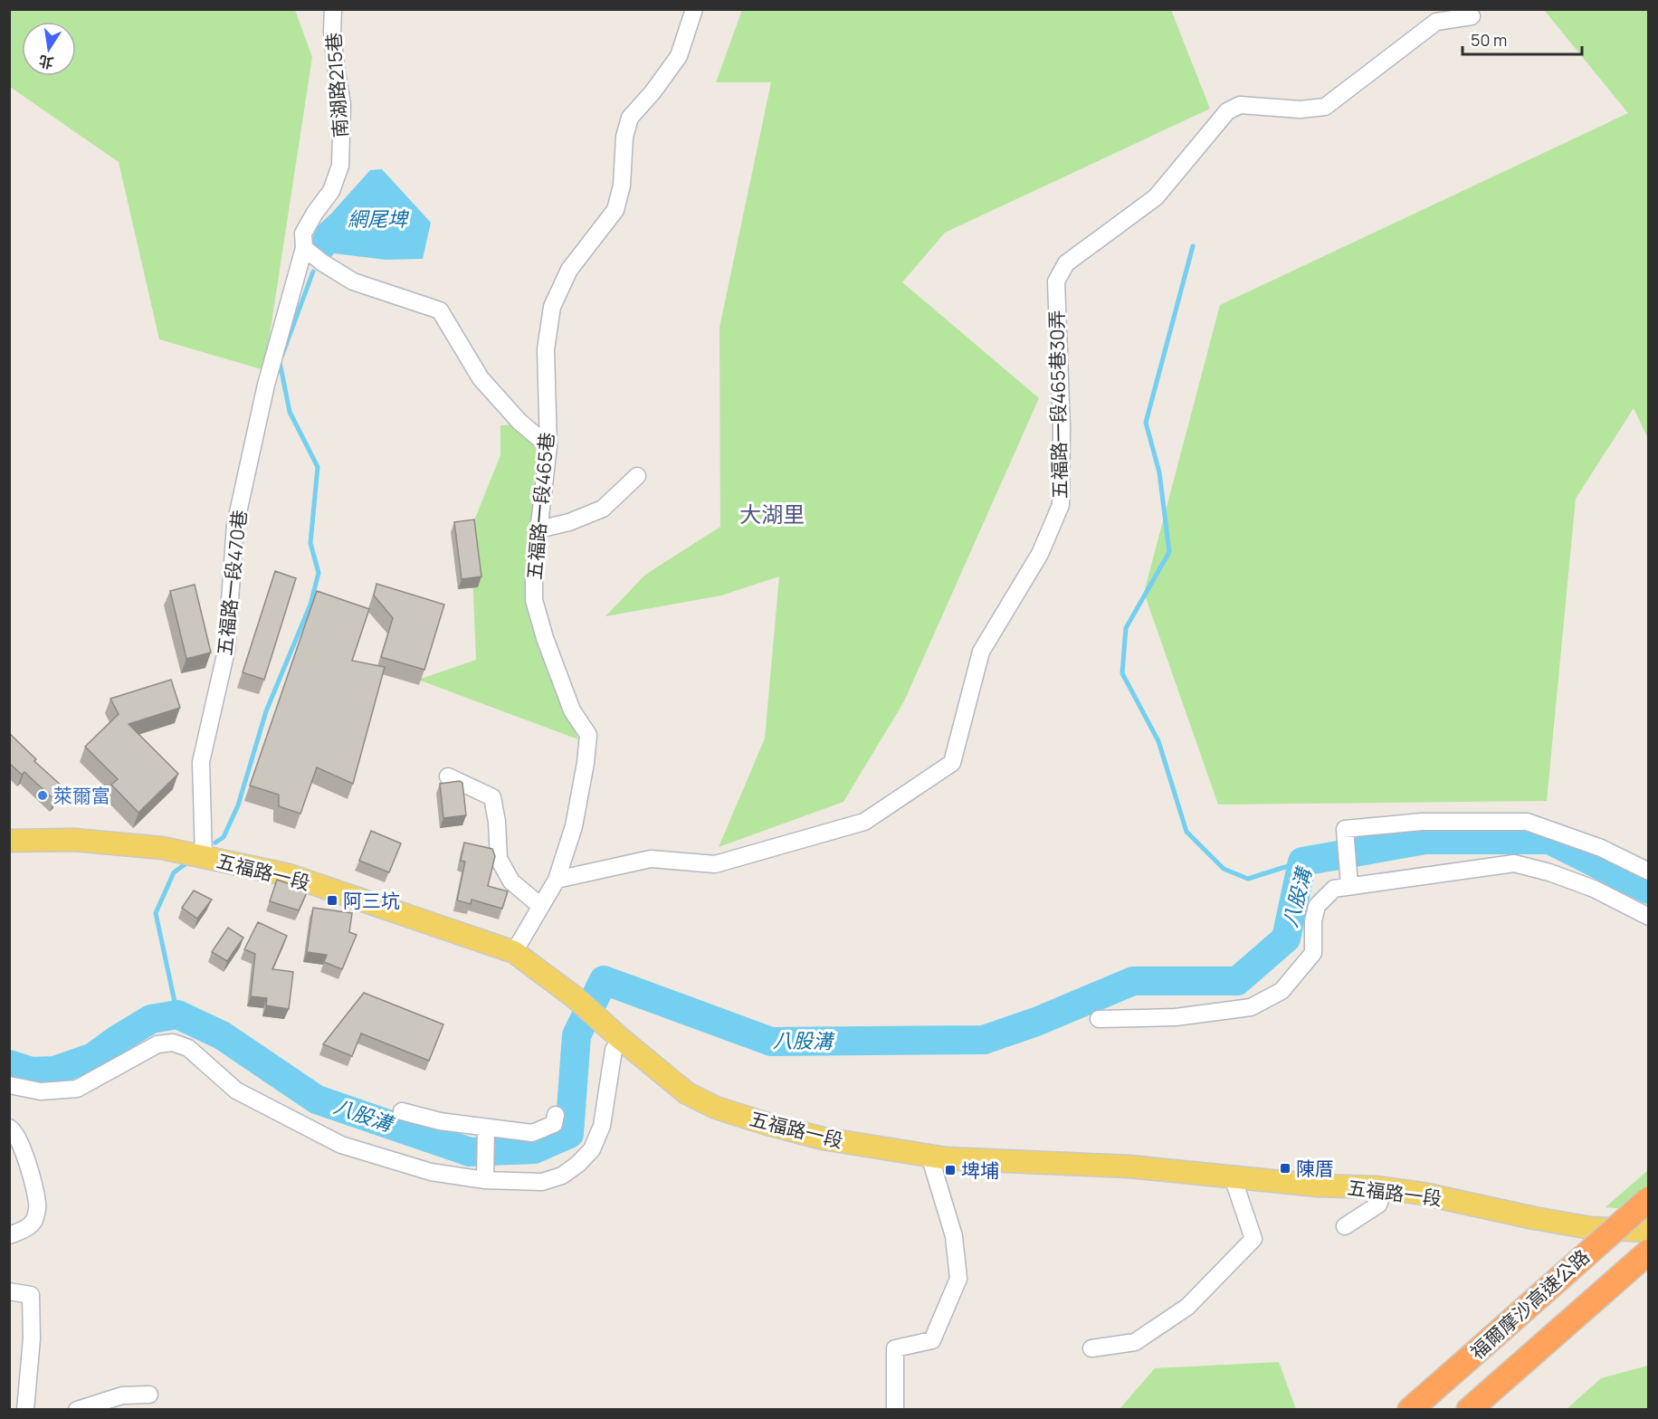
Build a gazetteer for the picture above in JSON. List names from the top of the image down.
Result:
{
  "streets": {
    "highway": ["福爾摩沙高速公路"],
    "main road": ["五福路一段"],
    "lane": [
      "南湖路215巷",
      "五福路一段465巷30弄",
      "五福路一段465巷",
      "五福路一段470巷"
    ]
  },
  "crossings": [
    ["南湖路215巷", "五福路一段470巷"],
    ["五福路一段465巷30弄", "五福路一段465巷"],
    ["五福路一段465巷", "五福路一段"],
    ["五福路一段470巷", "五福路一段"],
    ["五福路一段", "福爾摩沙高速公路"]
  ],
  "districts": ["大湖里"],
  "water": ["網尾埤", "八股溝"],
  "places": {
    "other": ["萊爾富"],
    "transit": ["阿三坑", "陳厝", "埤埔"]
  },
  "scale_bar": "50 m",
  "north": "bottom"
}
